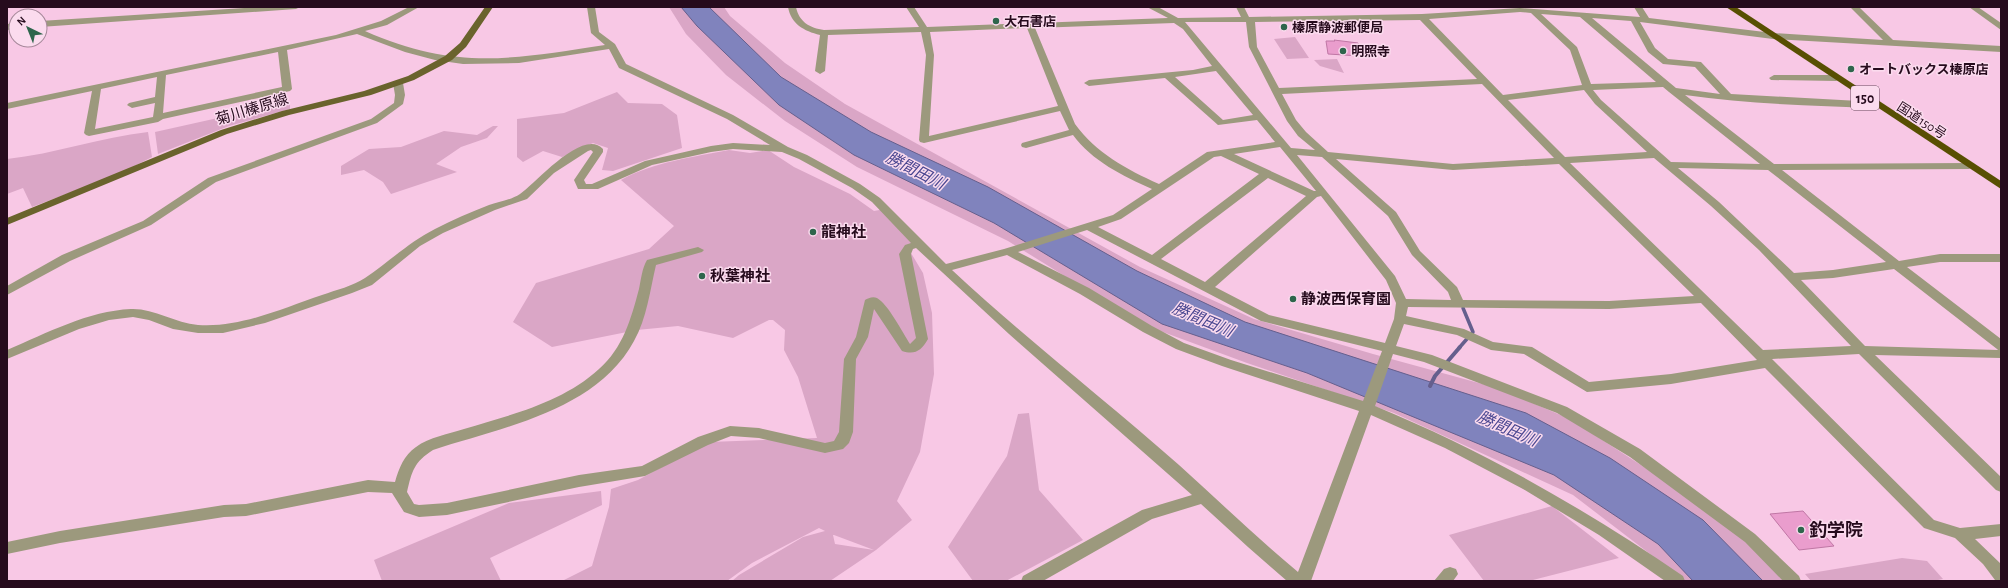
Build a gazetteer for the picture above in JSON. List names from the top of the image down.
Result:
{
  "streets": {
    "highway": ["150", "国道150号"],
    "main road": ["菊川榛原線"]
  },
  "water": ["勝間田川"],
  "places": [
    "大石書店",
    "榛原静波郵便局",
    "明照寺",
    "オートバックス榛原店",
    "龍神社",
    "秋葉神社",
    "静波西保育園",
    "釣学院"
  ],
  "north": "top left"
}
